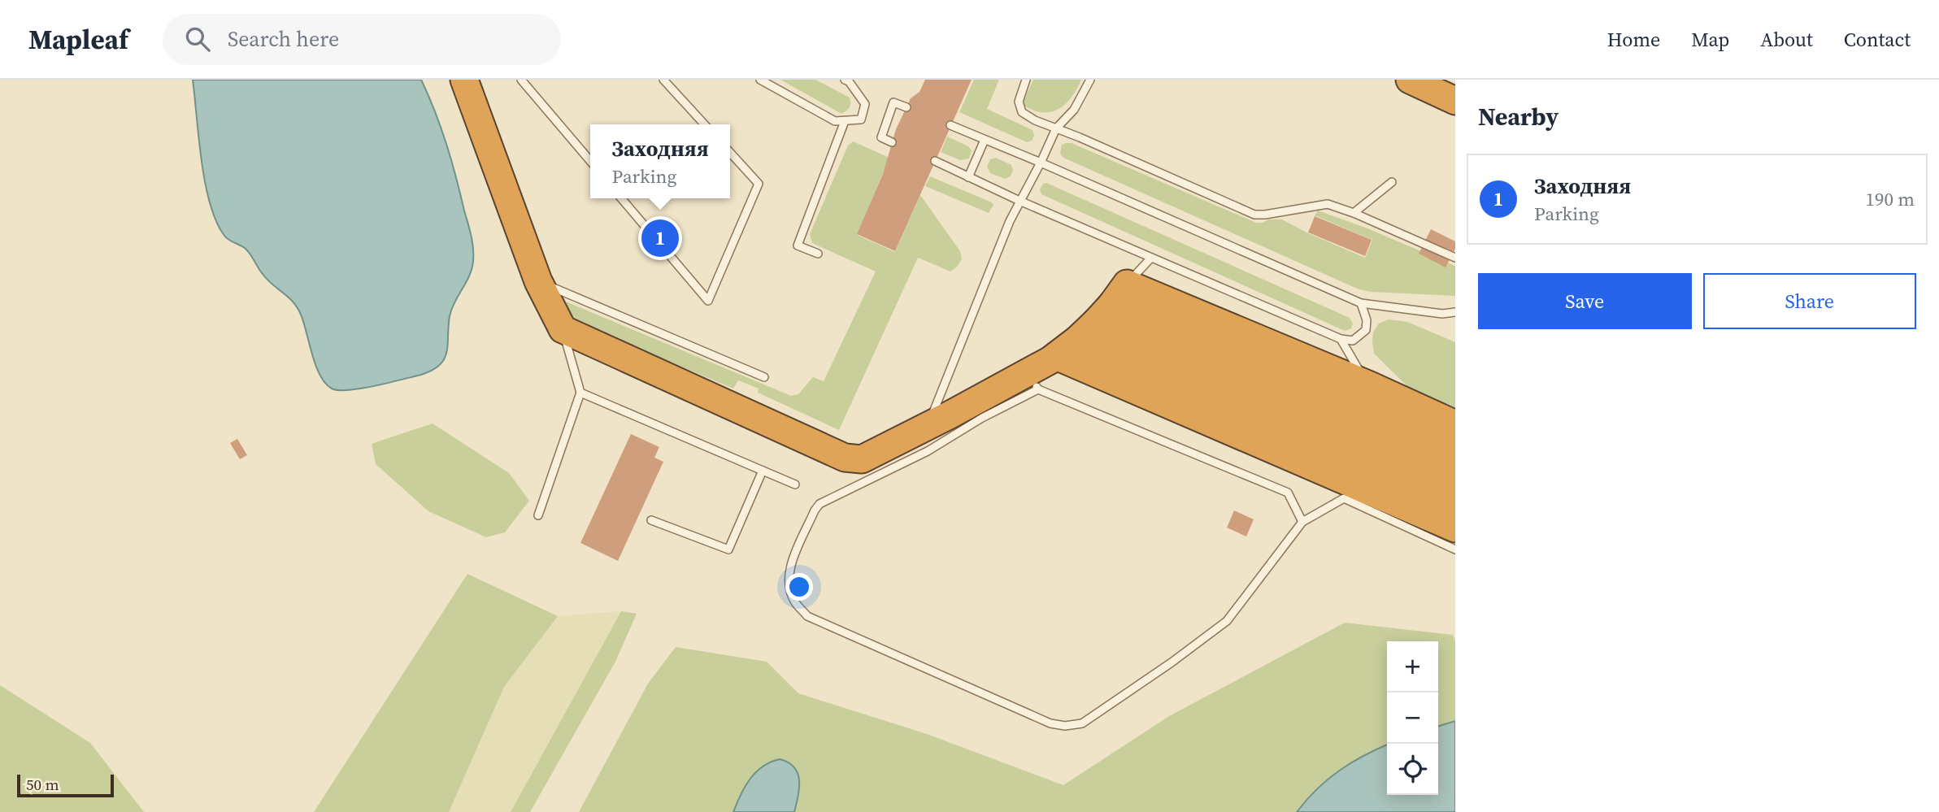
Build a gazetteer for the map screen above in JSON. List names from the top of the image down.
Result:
{
  "scale_bar": "50 m",
  "page": {
    "header": "Mapleaf",
    "search": "Search here",
    "nav": [
      "Home",
      "Map",
      "About",
      "Contact"
    ],
    "heading": "Nearby",
    "popup": ["Заходняя", "Parking"],
    "list": [
      {
        "mark": "1",
        "name": "Заходняя",
        "note": "Parking",
        "value": "190 m"
      }
    ],
    "pins": "1",
    "buttons": ["Save", "Share"],
    "map_buttons": ["+", "−"],
    "scale": "50 m"
  }
}
